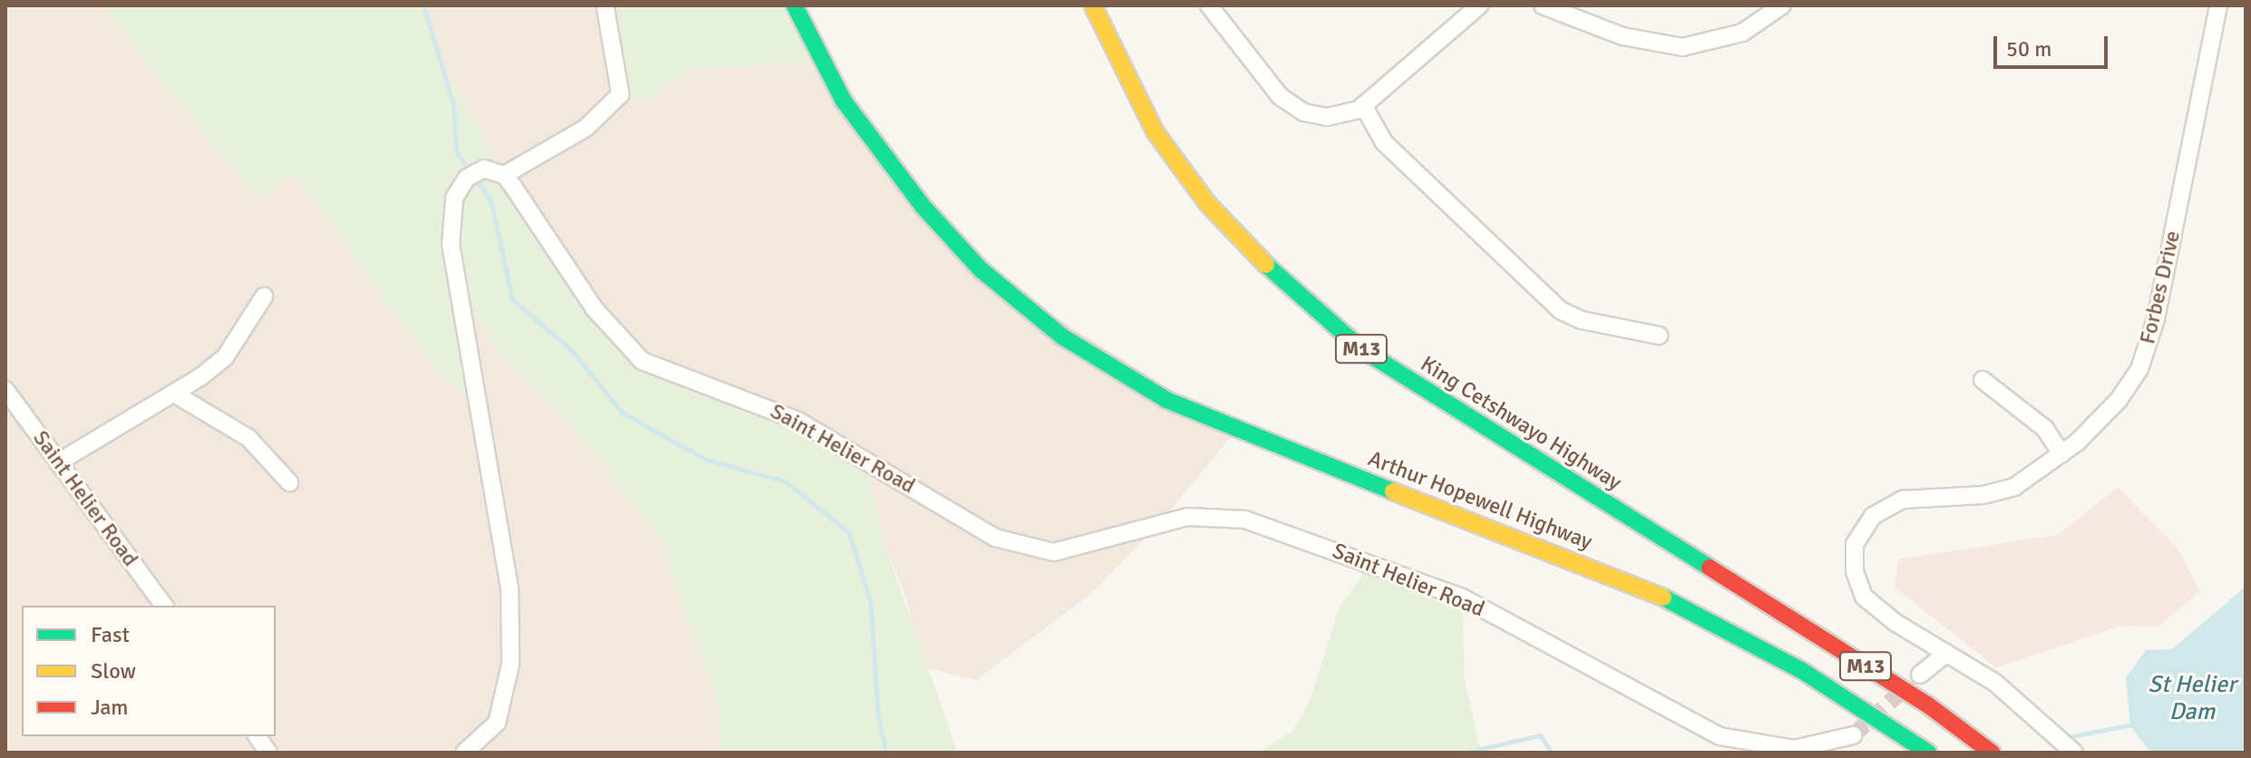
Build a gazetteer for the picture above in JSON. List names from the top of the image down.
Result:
{
  "streets": {
    "highway": ["M13", "King Cetshwayo Highway", "Arthur Hopewell Highway"],
    "street": ["Forbes Drive", "Saint Helier Road"]
  },
  "water": ["St Helier Dam"],
  "legend": ["Fast", "Slow", "Jam"],
  "scale_bar": "50 m"
}
